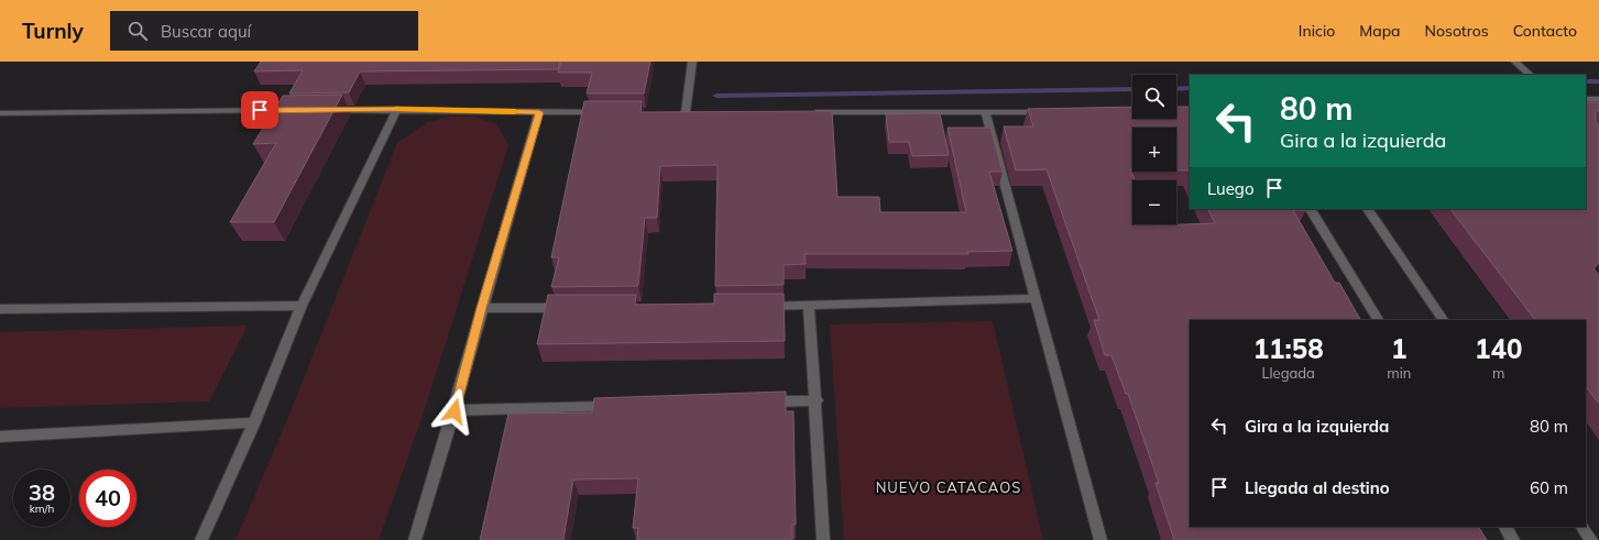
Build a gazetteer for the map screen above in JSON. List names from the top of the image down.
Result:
{
  "districts": ["NUEVO CATACAOS"],
  "page": {
    "header": "Turnly",
    "search": "Buscar aquí",
    "nav": [
      "Inicio",
      "Mapa",
      "Nosotros",
      "Contacto"
    ],
    "map_buttons": ["+", "−"],
    "turn": ["80 m", "Gira a la izquierda"],
    "then": "Luego",
    "eta": [
      "11:58",
      "Llegada",
      "1",
      "min",
      "140",
      "m"
    ],
    "list": [
      {
        "name": "Gira a la izquierda",
        "value": "80 m"
      },
      {
        "name": "Llegada al destino",
        "value": "60 m"
      }
    ],
    "speed": "38 km/h",
    "limit": "40"
  }
}
